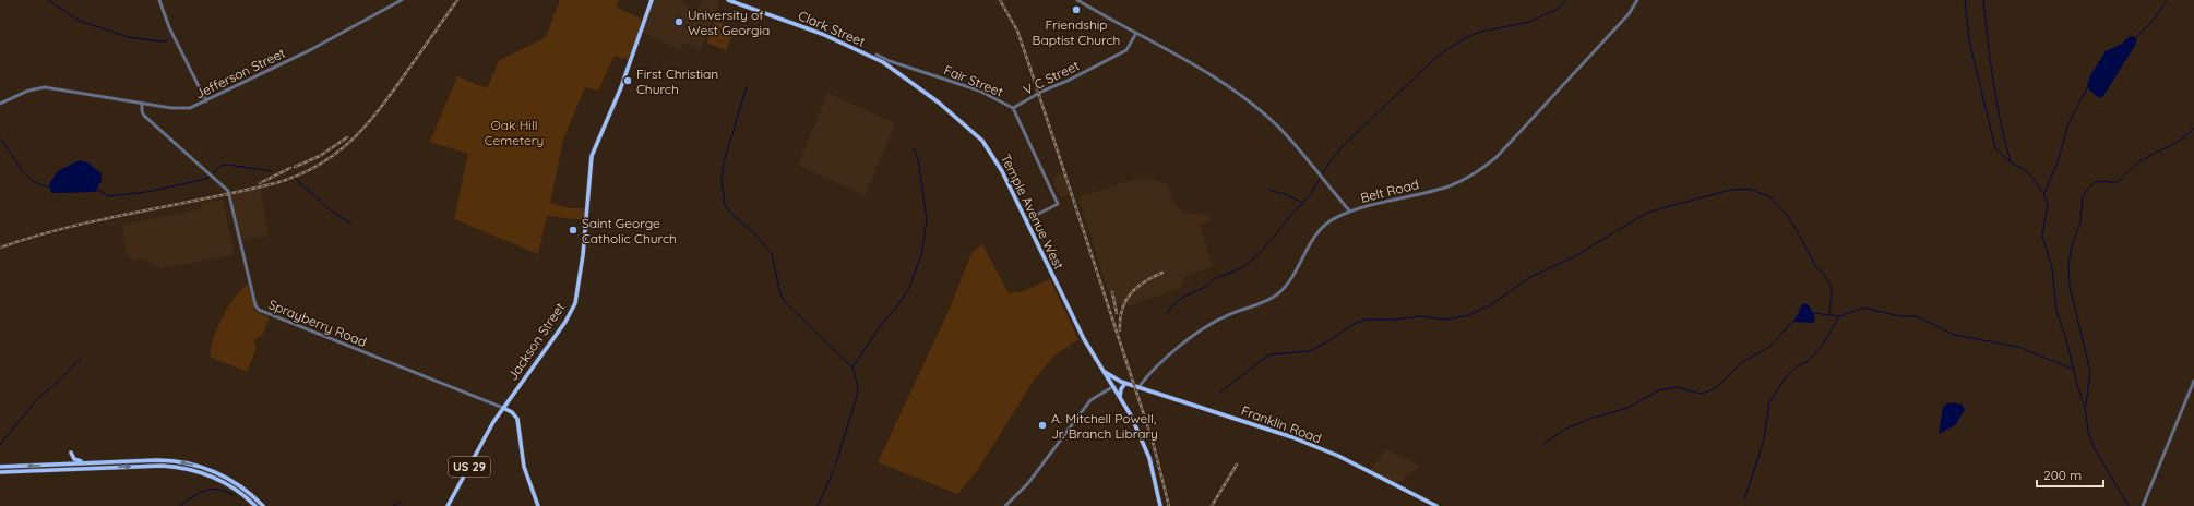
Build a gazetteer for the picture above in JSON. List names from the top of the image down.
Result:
{
  "streets": {
    "main road": [
      "Clark Street",
      "Temple Avenue West",
      "Jackson Street",
      "Franklin Road",
      "US 29"
    ],
    "street": [
      "Jefferson Street",
      "V C Street",
      "Fair Street",
      "Belt Road",
      "Sprayberry Road"
    ]
  },
  "crossings": [
    ["Clark Street", "Fair Street"],
    ["Clark Street", "Temple Avenue West"],
    ["Jefferson Street", "Sprayberry Road"],
    ["V C Street", "Fair Street"],
    ["Fair Street", "Temple Avenue West"],
    ["Belt Road", "Franklin Road"],
    ["Temple Avenue West", "Franklin Road"],
    ["Sprayberry Road", "Jackson Street"]
  ],
  "parks": ["Oak Hill Cemetery"],
  "places": [
    "Friendship Baptist Church",
    "University of West Georgia",
    "First Christian Church",
    "Saint George Catholic Church",
    "A. Mitchell Powell, Jr. Branch Library"
  ],
  "scale_bar": "200 m"
}
